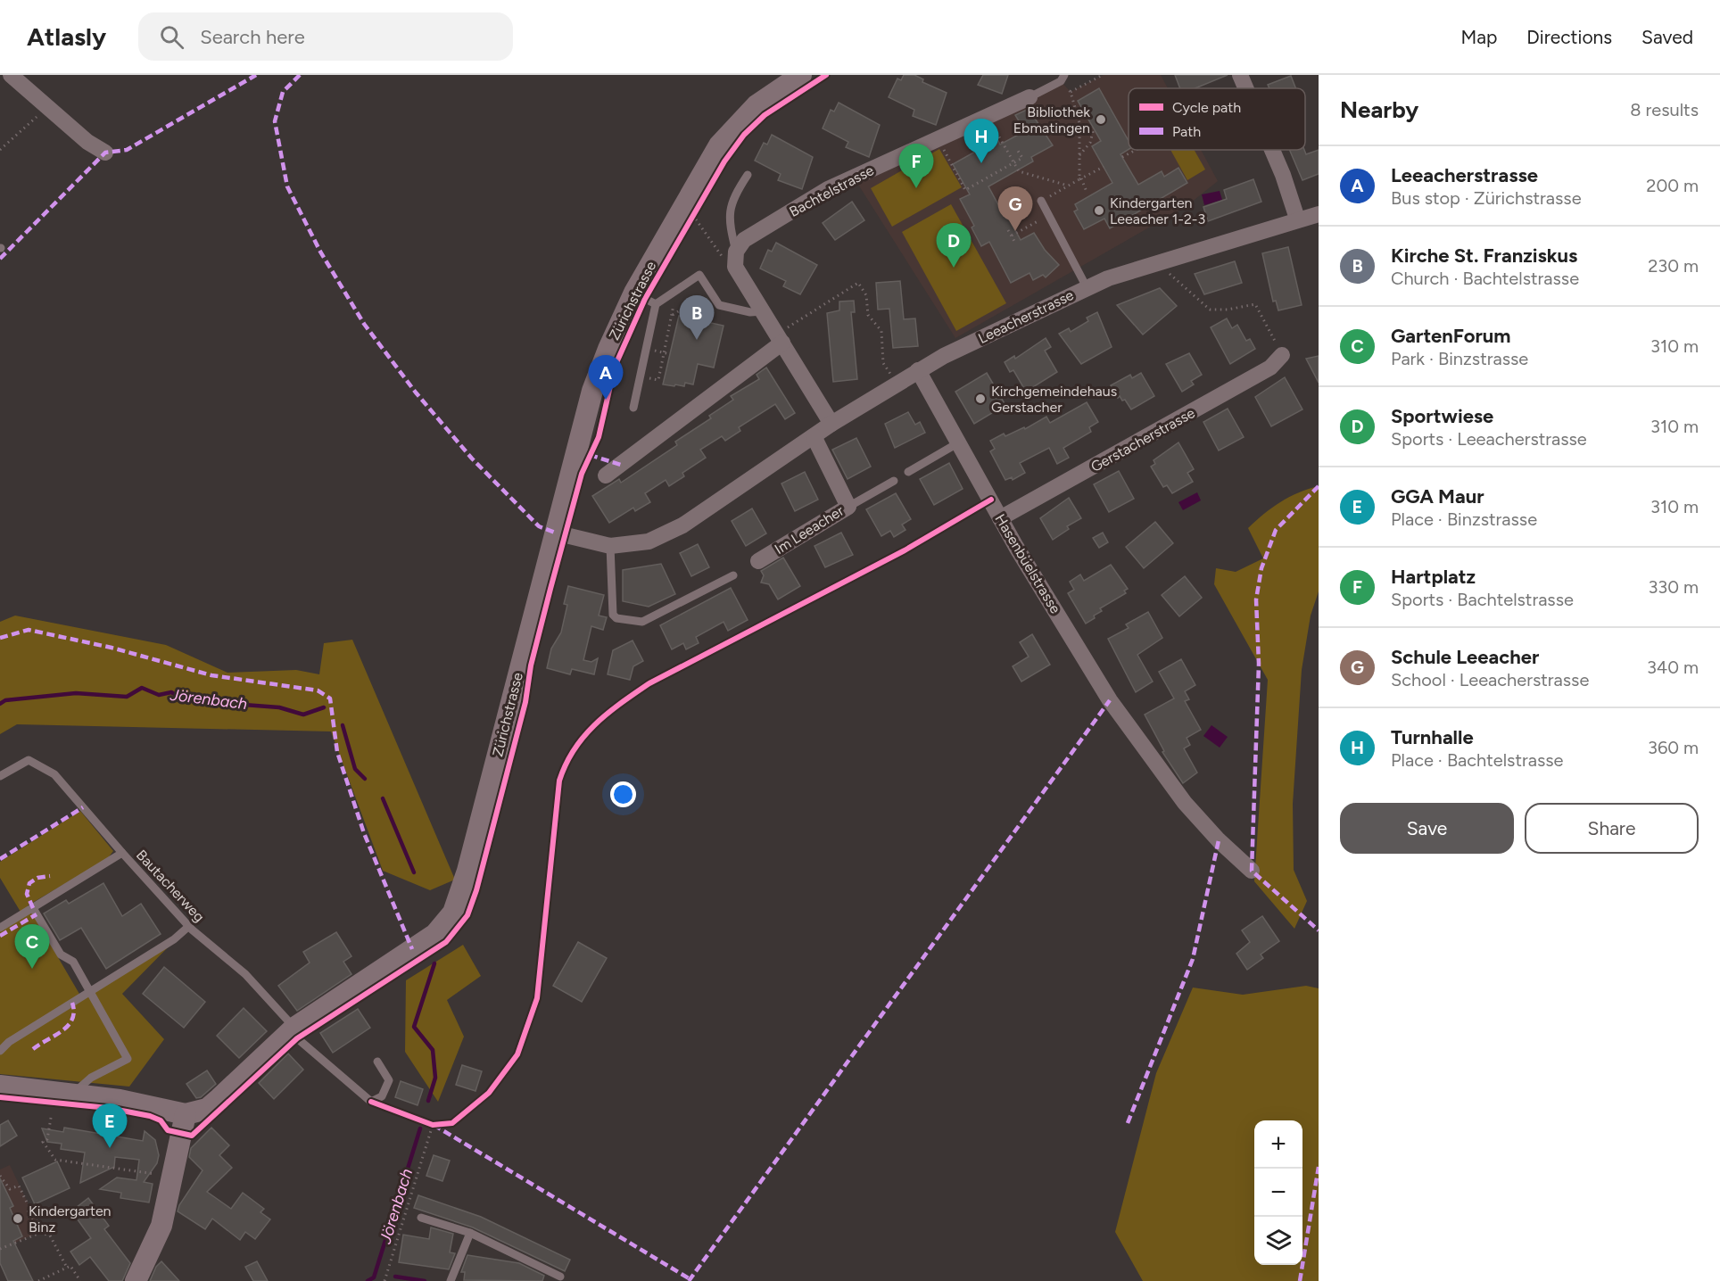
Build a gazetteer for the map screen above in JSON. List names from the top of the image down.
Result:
{
  "streets": {
    "main road": ["Zürichstrasse"],
    "street": [
      "Bachtelstrasse",
      "Leeacherstrasse",
      "Gerstacherstrasse",
      "Im Leeacher",
      "Hasenbüelstrasse"
    ],
    "lane": ["Bautacherweg"]
  },
  "crossings": [
    ["Zürichstrasse", "Leeacherstrasse"],
    ["Zürichstrasse", "Bautacherweg"],
    ["Leeacherstrasse", "Im Leeacher"],
    ["Leeacherstrasse", "Hasenbüelstrasse"],
    ["Gerstacherstrasse", "Hasenbüelstrasse"]
  ],
  "water": ["Jörenbach"],
  "places": [
    "Bibliothek Ebmatingen",
    "Kindergarten Leeacher 1-2-3",
    "Kirchgemeindehaus Gerstacher",
    "Kindergarten Binz"
  ],
  "legend": ["Cycle path", "Path"],
  "page": {
    "header": "Atlasly",
    "search": "Search here",
    "nav": ["Map", "Directions", "Saved"],
    "heading": ["Nearby", "8 results"],
    "pins": [
      "H",
      "F",
      "G",
      "D",
      "B",
      "A",
      "C",
      "E"
    ],
    "list": [
      {
        "mark": "A",
        "name": "Leeacherstrasse",
        "note": "Bus stop · Zürichstrasse",
        "value": "200 m"
      },
      {
        "mark": "B",
        "name": "Kirche St. Franziskus",
        "note": "Church · Bachtelstrasse",
        "value": "230 m"
      },
      {
        "mark": "C",
        "name": "GartenForum",
        "note": "Park · Binzstrasse",
        "value": "310 m"
      },
      {
        "mark": "D",
        "name": "Sportwiese",
        "note": "Sports · Leeacherstrasse",
        "value": "310 m"
      },
      {
        "mark": "E",
        "name": "GGA Maur",
        "note": "Place · Binzstrasse",
        "value": "310 m"
      },
      {
        "mark": "F",
        "name": "Hartplatz",
        "note": "Sports · Bachtelstrasse",
        "value": "330 m"
      },
      {
        "mark": "G",
        "name": "Schule Leeacher",
        "note": "School · Leeacherstrasse",
        "value": "340 m"
      },
      {
        "mark": "H",
        "name": "Turnhalle",
        "note": "Place · Bachtelstrasse",
        "value": "360 m"
      }
    ],
    "buttons": ["Save", "Share"],
    "map_buttons": ["+", "−"]
  }
}
